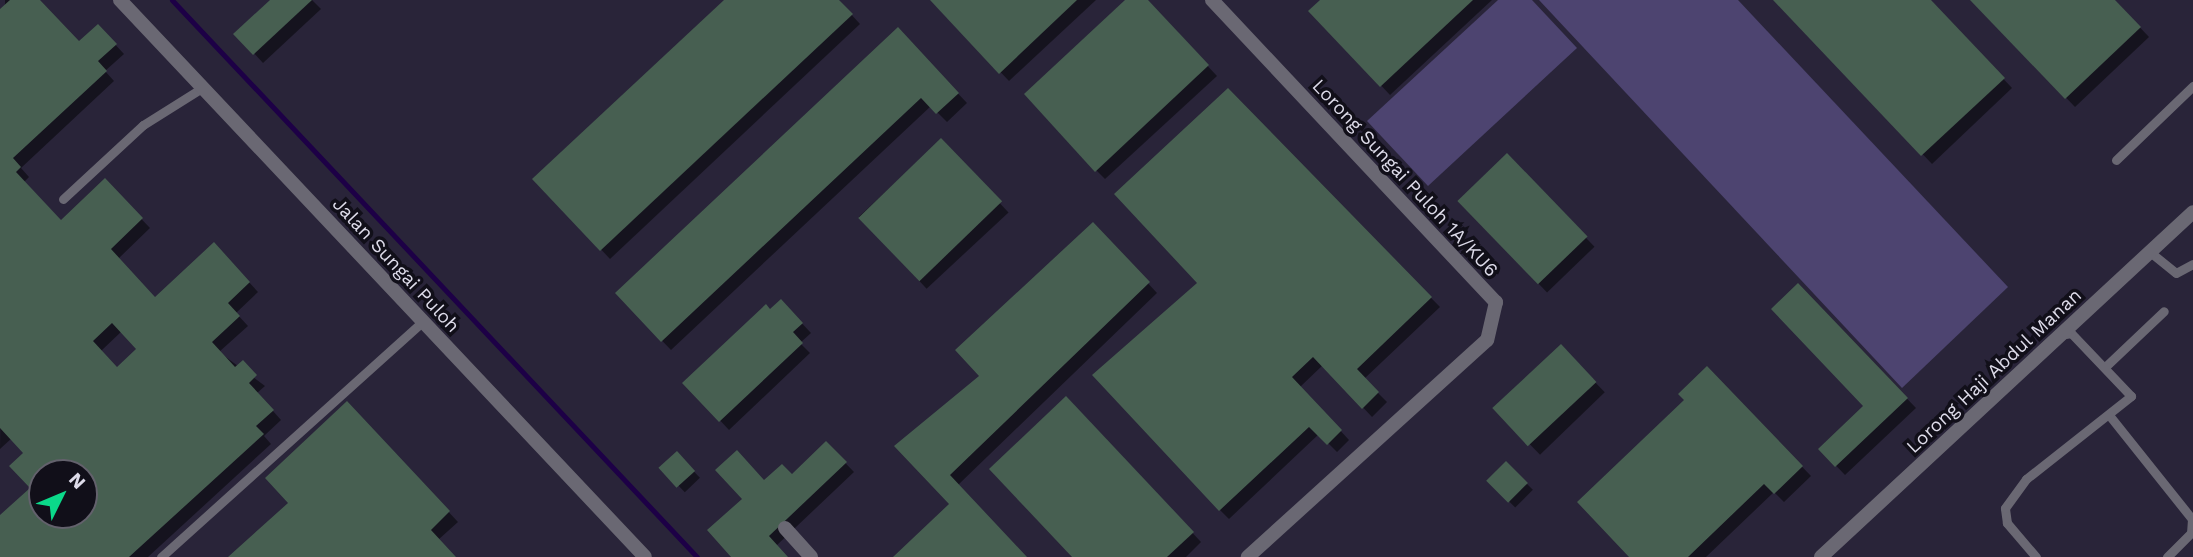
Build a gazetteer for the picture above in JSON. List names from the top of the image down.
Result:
{
  "streets": {
    "street": ["Lorong Sungai Puloh 1A/KU6", "Jalan Sungai Puloh", "Lorong Haji Abdul Manan"]
  },
  "north": "top right"
}
